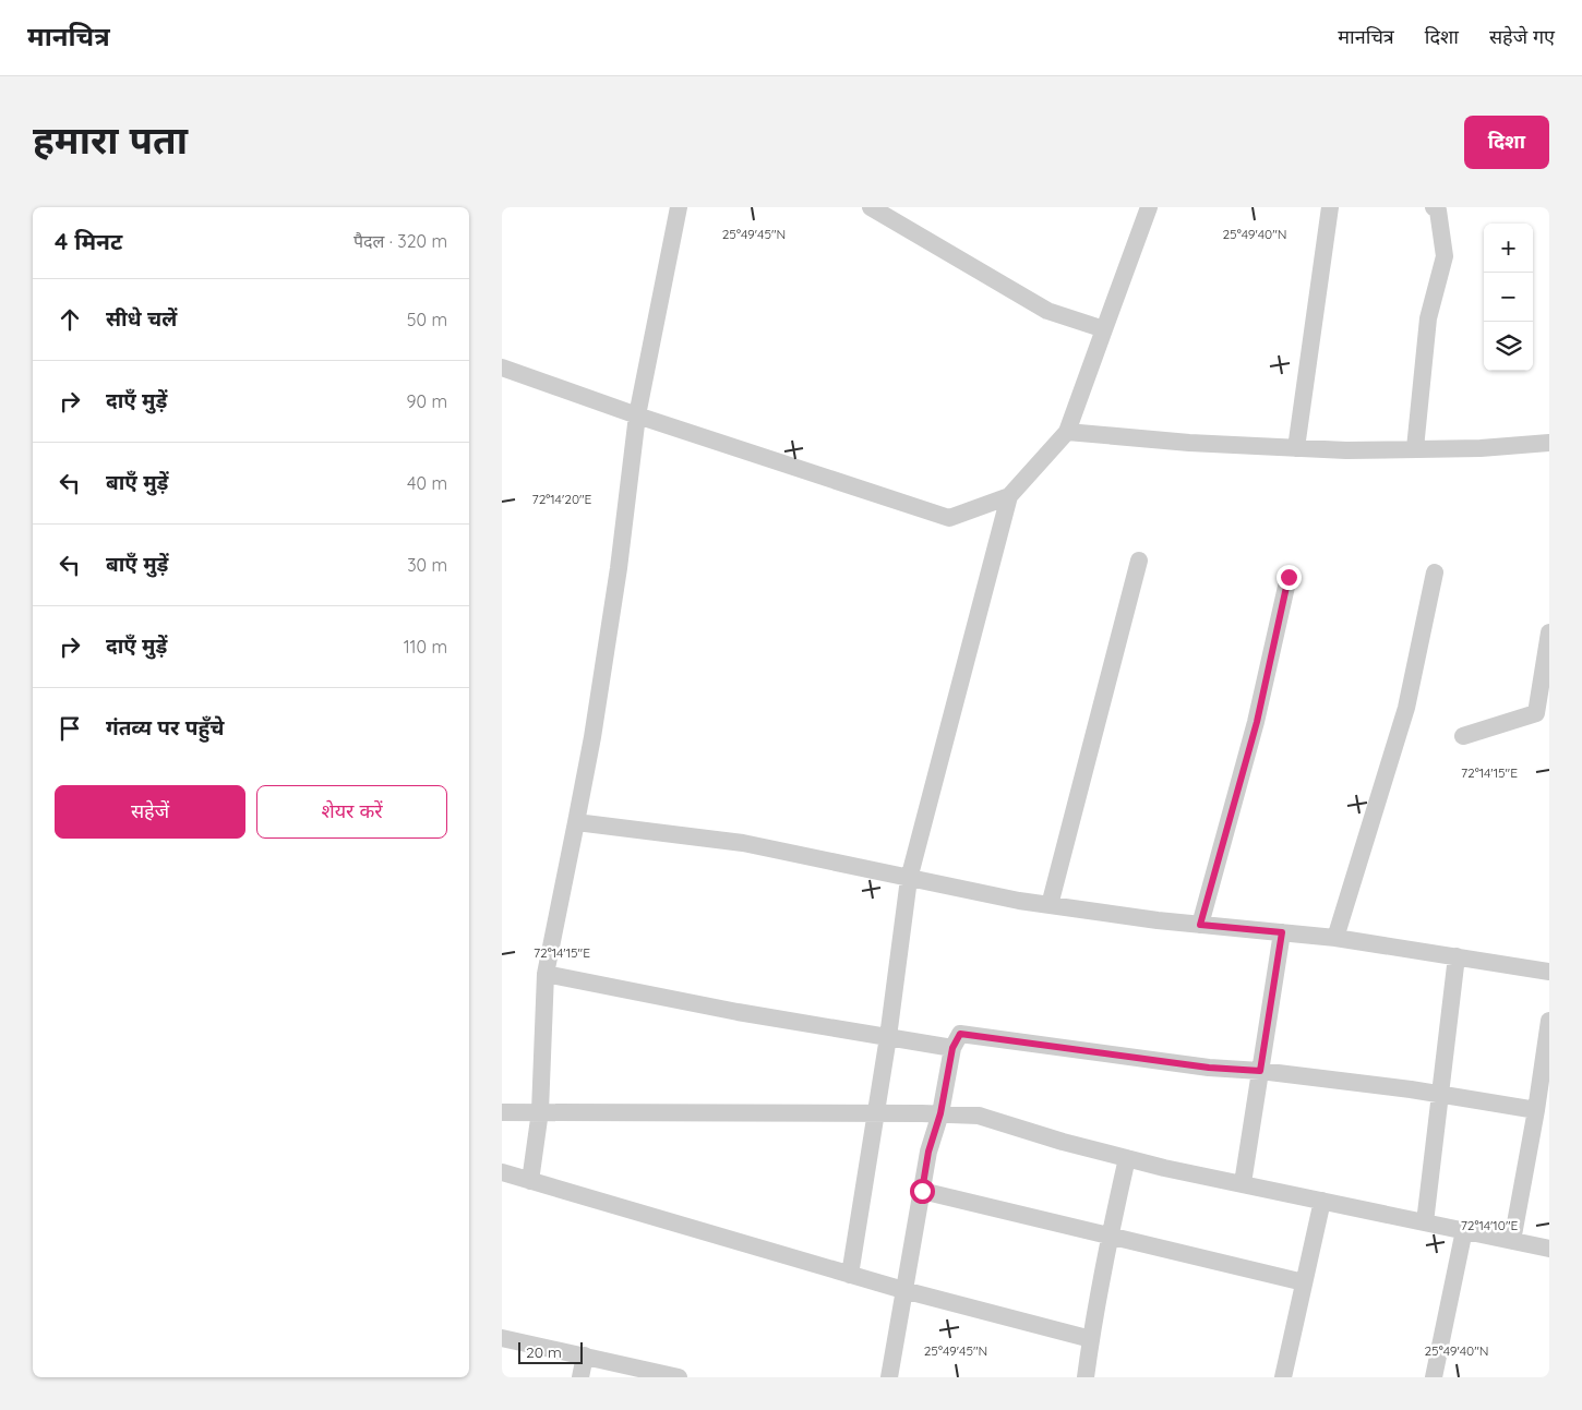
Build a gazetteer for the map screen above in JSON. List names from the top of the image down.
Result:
{
  "scale_bar": "20 m",
  "page": {
    "header": "मानचित्र",
    "nav": ["मानचित्र", "दिशा", "सहेजे गए"],
    "title": "हमारा पता",
    "buttons": [
      "दिशा",
      ["सहेजें", "शेयर करें"]
    ],
    "heading": ["4 मिनट", "पैदल · 320 m"],
    "map_buttons": ["+", "−"],
    "list": [
      ["सीधे चलें", "50 m"],
      ["दाएँ मुड़ें", "90 m"],
      ["बाएँ मुड़ें", "40 m"],
      ["बाएँ मुड़ें", "30 m"],
      ["दाएँ मुड़ें", "110 m"],
      "गंतव्य पर पहुँचे"
    ],
    "scale": "20 m"
  },
  "coordinates": [
    "25°49'45\"N",
    "25°49'40\"N",
    "72°14'20\"E",
    "72°14'15\"E",
    "72°14'10\"E"
  ]
}
